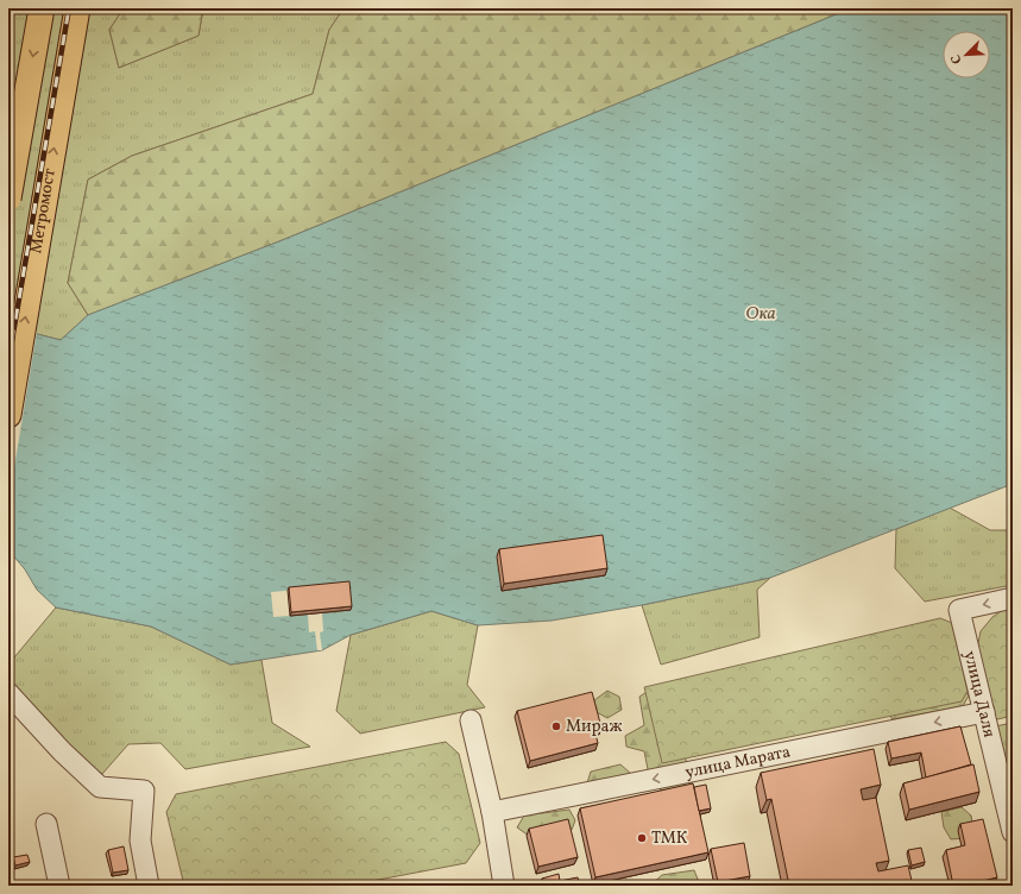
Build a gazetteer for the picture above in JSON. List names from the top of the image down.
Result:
{
  "streets": {
    "main road": ["Метромост"],
    "street": ["улица Даля", "улица Марата"]
  },
  "crossings": [
    ["улица Даля", "улица Марата"]
  ],
  "one_way": ["улица Марата"],
  "water": ["Ока"],
  "places": ["Мираж", "ТМК"],
  "north": "bottom left"
}
